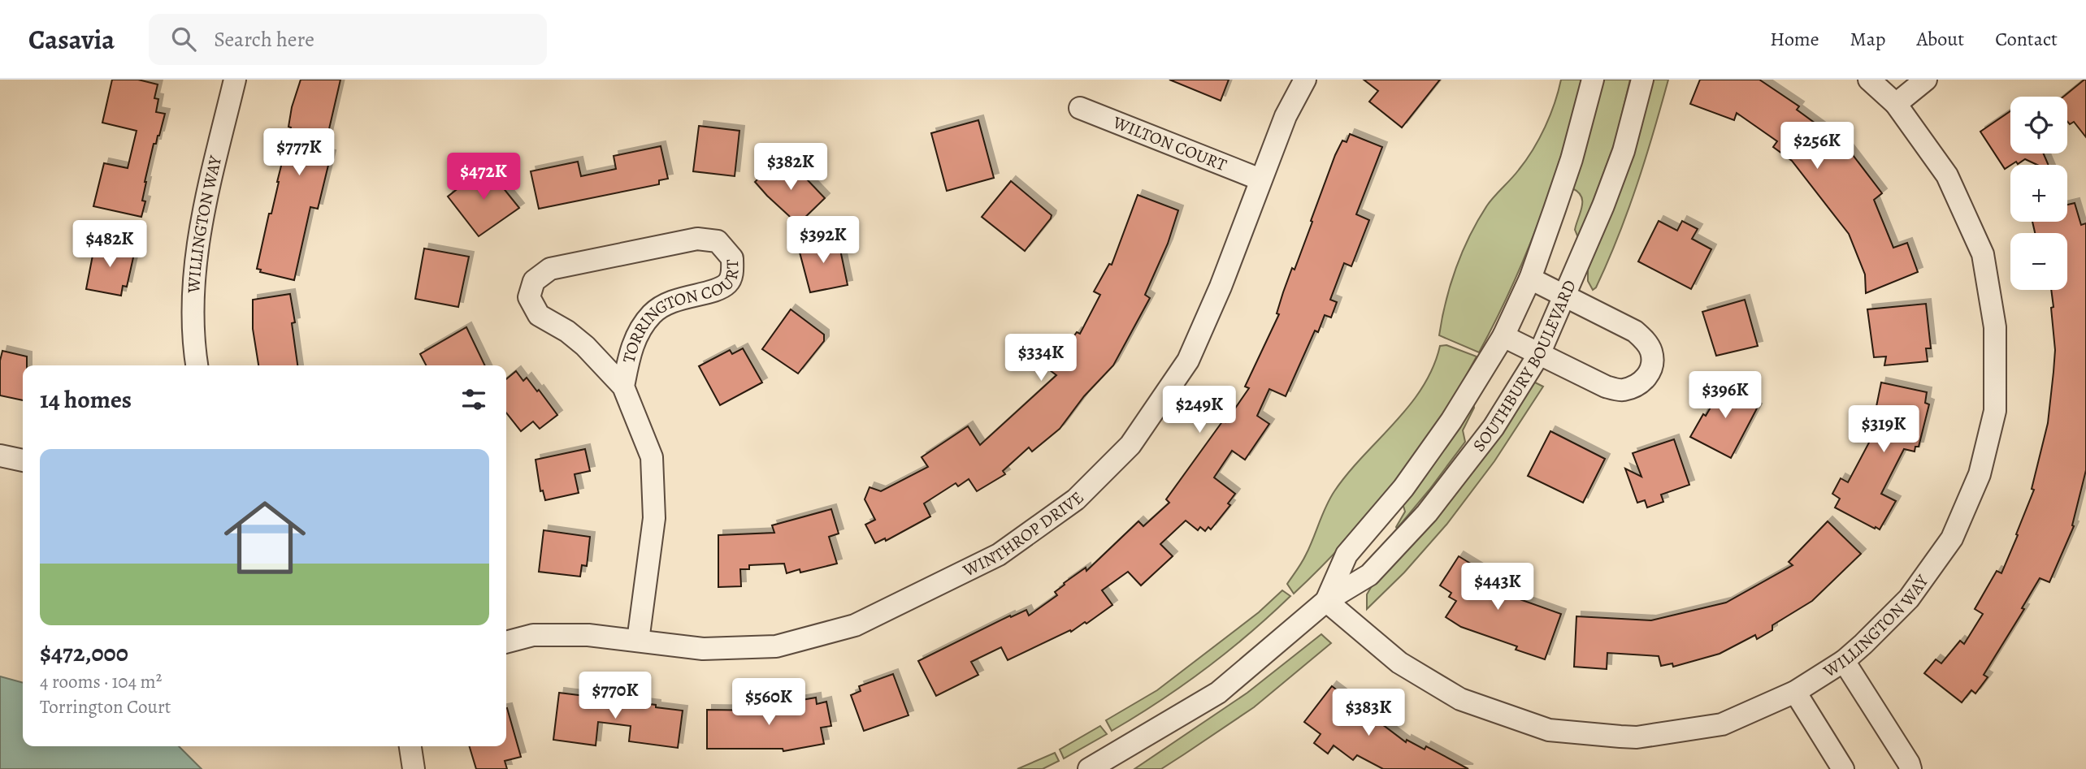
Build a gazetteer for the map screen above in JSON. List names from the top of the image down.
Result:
{
  "streets": {
    "street": [
      "WILTON COURT",
      "WILLINGTON WAY",
      "TORRINGTON COURT",
      "SOUTHBURY BOULEVARD",
      "WINTHROP DRIVE"
    ]
  },
  "crossings": [
    ["WILTON COURT", "WINTHROP DRIVE"],
    ["WILLINGTON WAY", "SOUTHBURY BOULEVARD"],
    ["TORRINGTON COURT", "WINTHROP DRIVE"]
  ],
  "page": {
    "header": "Casavia",
    "search": "Search here",
    "nav": [
      "Home",
      "Map",
      "About",
      "Contact"
    ],
    "map_buttons": ["+", "−"],
    "price": [
      "$256K",
      "$777K",
      "$382K",
      "$472K",
      "$392K",
      "$482K",
      "$334K",
      "$396K",
      "$249K",
      "$319K",
      "$443K",
      "$770K",
      "$560K",
      "$383K"
    ],
    "heading": "14 homes",
    "list": [
      {
        "name": "$472,000",
        "note": "4 rooms · 104 m² · Torrington Court"
      }
    ]
  }
}
